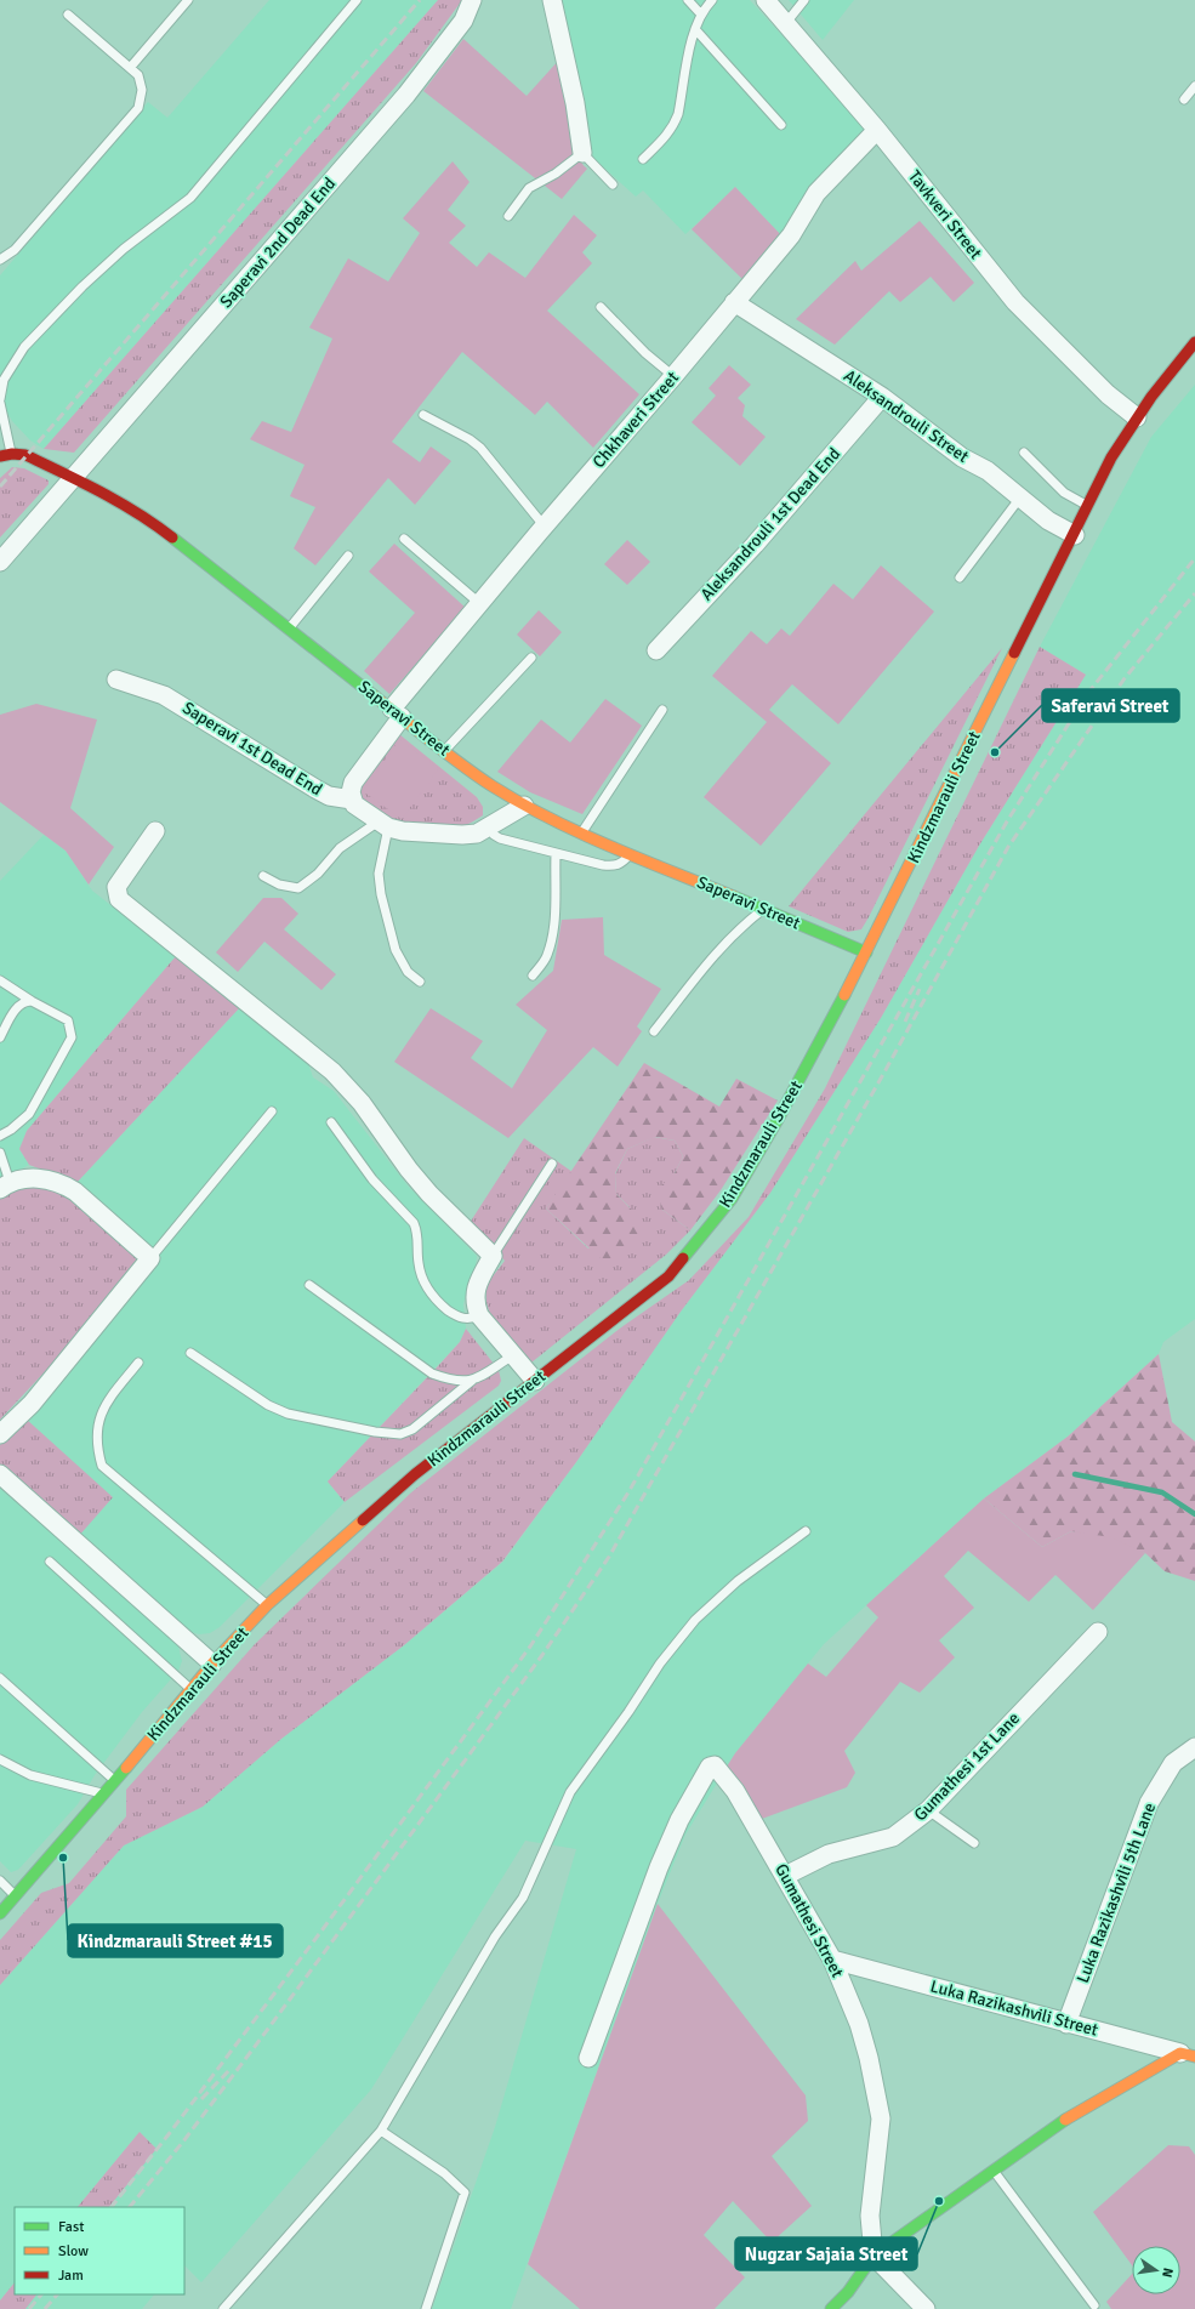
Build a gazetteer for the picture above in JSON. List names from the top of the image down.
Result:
{
  "streets": {
    "main road": ["Saperavi Street", "Kindzmarauli Street"],
    "street": [
      "Tavkveri Street",
      "Saperavi 2nd Dead End",
      "Aleksandrouli Street",
      "Chkhaveri Street",
      "Aleksandrouli 1st Dead End",
      "Saperavi 1st Dead End",
      "Gumathesi 1st Lane",
      "Luka Razikashvili 5th Lane",
      "Gumathesi Street",
      "Luka Razikashvili Street"
    ]
  },
  "crossings": [
    ["Tavkveri Street", "Chkhaveri Street"],
    ["Tavkveri Street", "Kindzmarauli Street"],
    ["Saperavi 2nd Dead End", "Saperavi Street"],
    ["Aleksandrouli Street", "Chkhaveri Street"],
    ["Aleksandrouli Street", "Aleksandrouli 1st Dead End"],
    ["Aleksandrouli Street", "Kindzmarauli Street"],
    ["Chkhaveri Street", "Saperavi Street"],
    ["Saperavi Street", "Kindzmarauli Street"],
    ["Gumathesi 1st Lane", "Gumathesi Street"],
    ["Luka Razikashvili 5th Lane", "Luka Razikashvili Street"],
    ["Gumathesi Street", "Luka Razikashvili Street"]
  ],
  "places": ["Saferavi Street", "Kindzmarauli Street #15", "Nugzar Sajaia Street"],
  "legend": ["Fast", "Slow", "Jam"],
  "north": "right"
}
